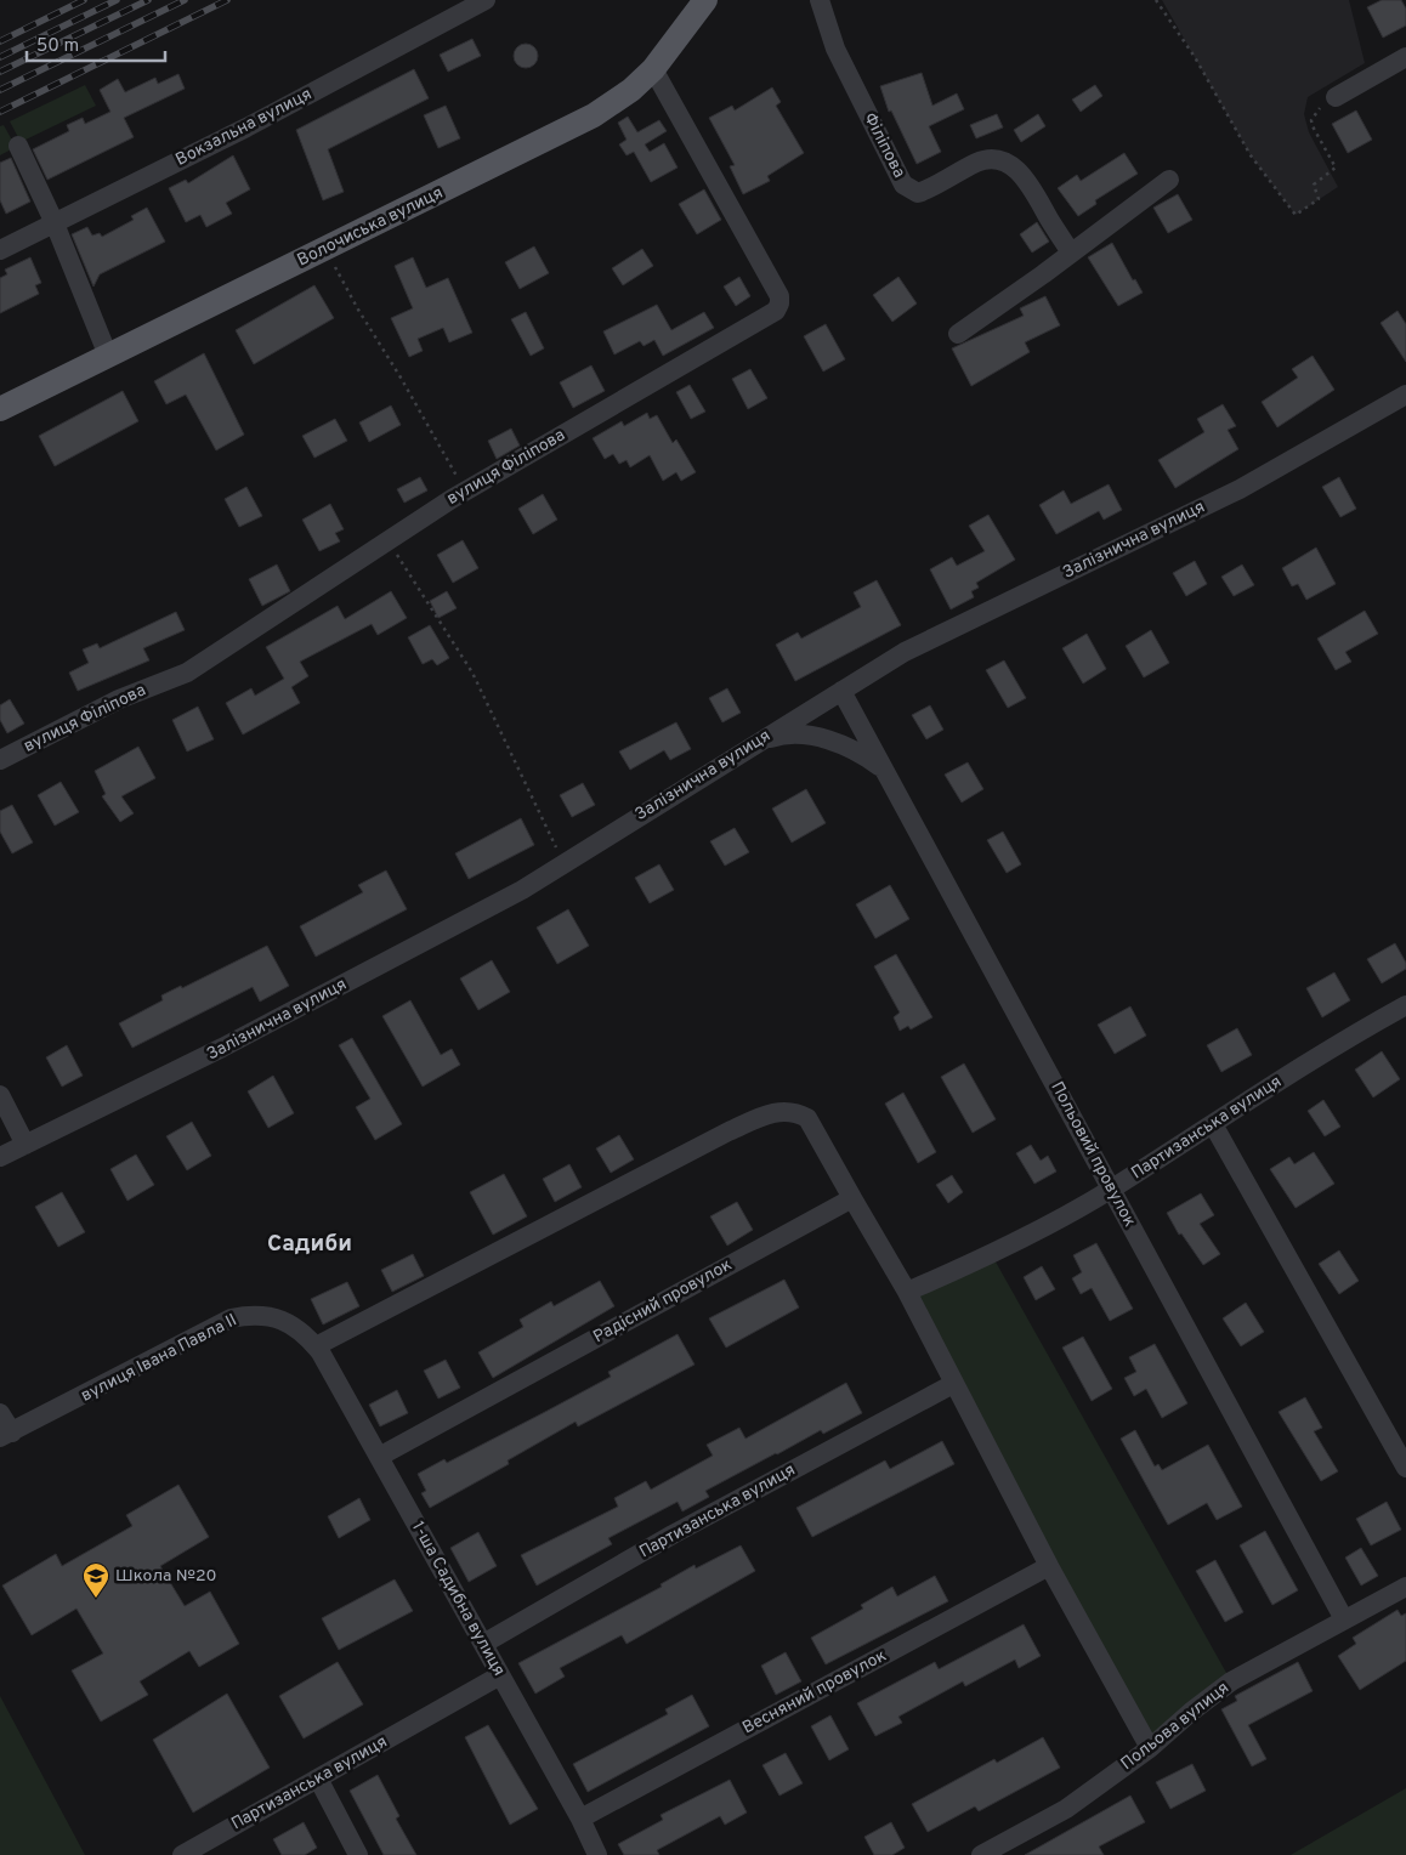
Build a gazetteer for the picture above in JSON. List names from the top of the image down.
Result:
{
  "streets": {
    "main road": ["Волочиська вулиця"],
    "street": [
      "Вокзальна вулиця",
      "Філіпова",
      "вулиця Філіпова",
      "Залізнична вулиця",
      "Партизанська вулиця",
      "Польовий провулок",
      "Радісний провулок",
      "вулиця Івана Павла II",
      "1-ша Садибна вулиця",
      "Весняний провулок",
      "Польова вулиця"
    ]
  },
  "crossings": [
    ["Волочиська вулиця", "вулиця Філіпова"],
    ["Залізнична вулиця", "Польовий провулок"],
    ["Партизанська вулиця", "Польовий провулок"],
    ["Партизанська вулиця", "1-ша Садибна вулиця"],
    ["Польовий провулок", "Польова вулиця"],
    ["Радісний провулок", "1-ша Садибна вулиця"],
    ["вулиця Івана Павла II", "1-ша Садибна вулиця"],
    ["1-ша Садибна вулиця", "Весняний провулок"]
  ],
  "districts": ["Садиби"],
  "places": {
    "school or university": ["Школа №20"]
  },
  "scale_bar": "50 m"
}
